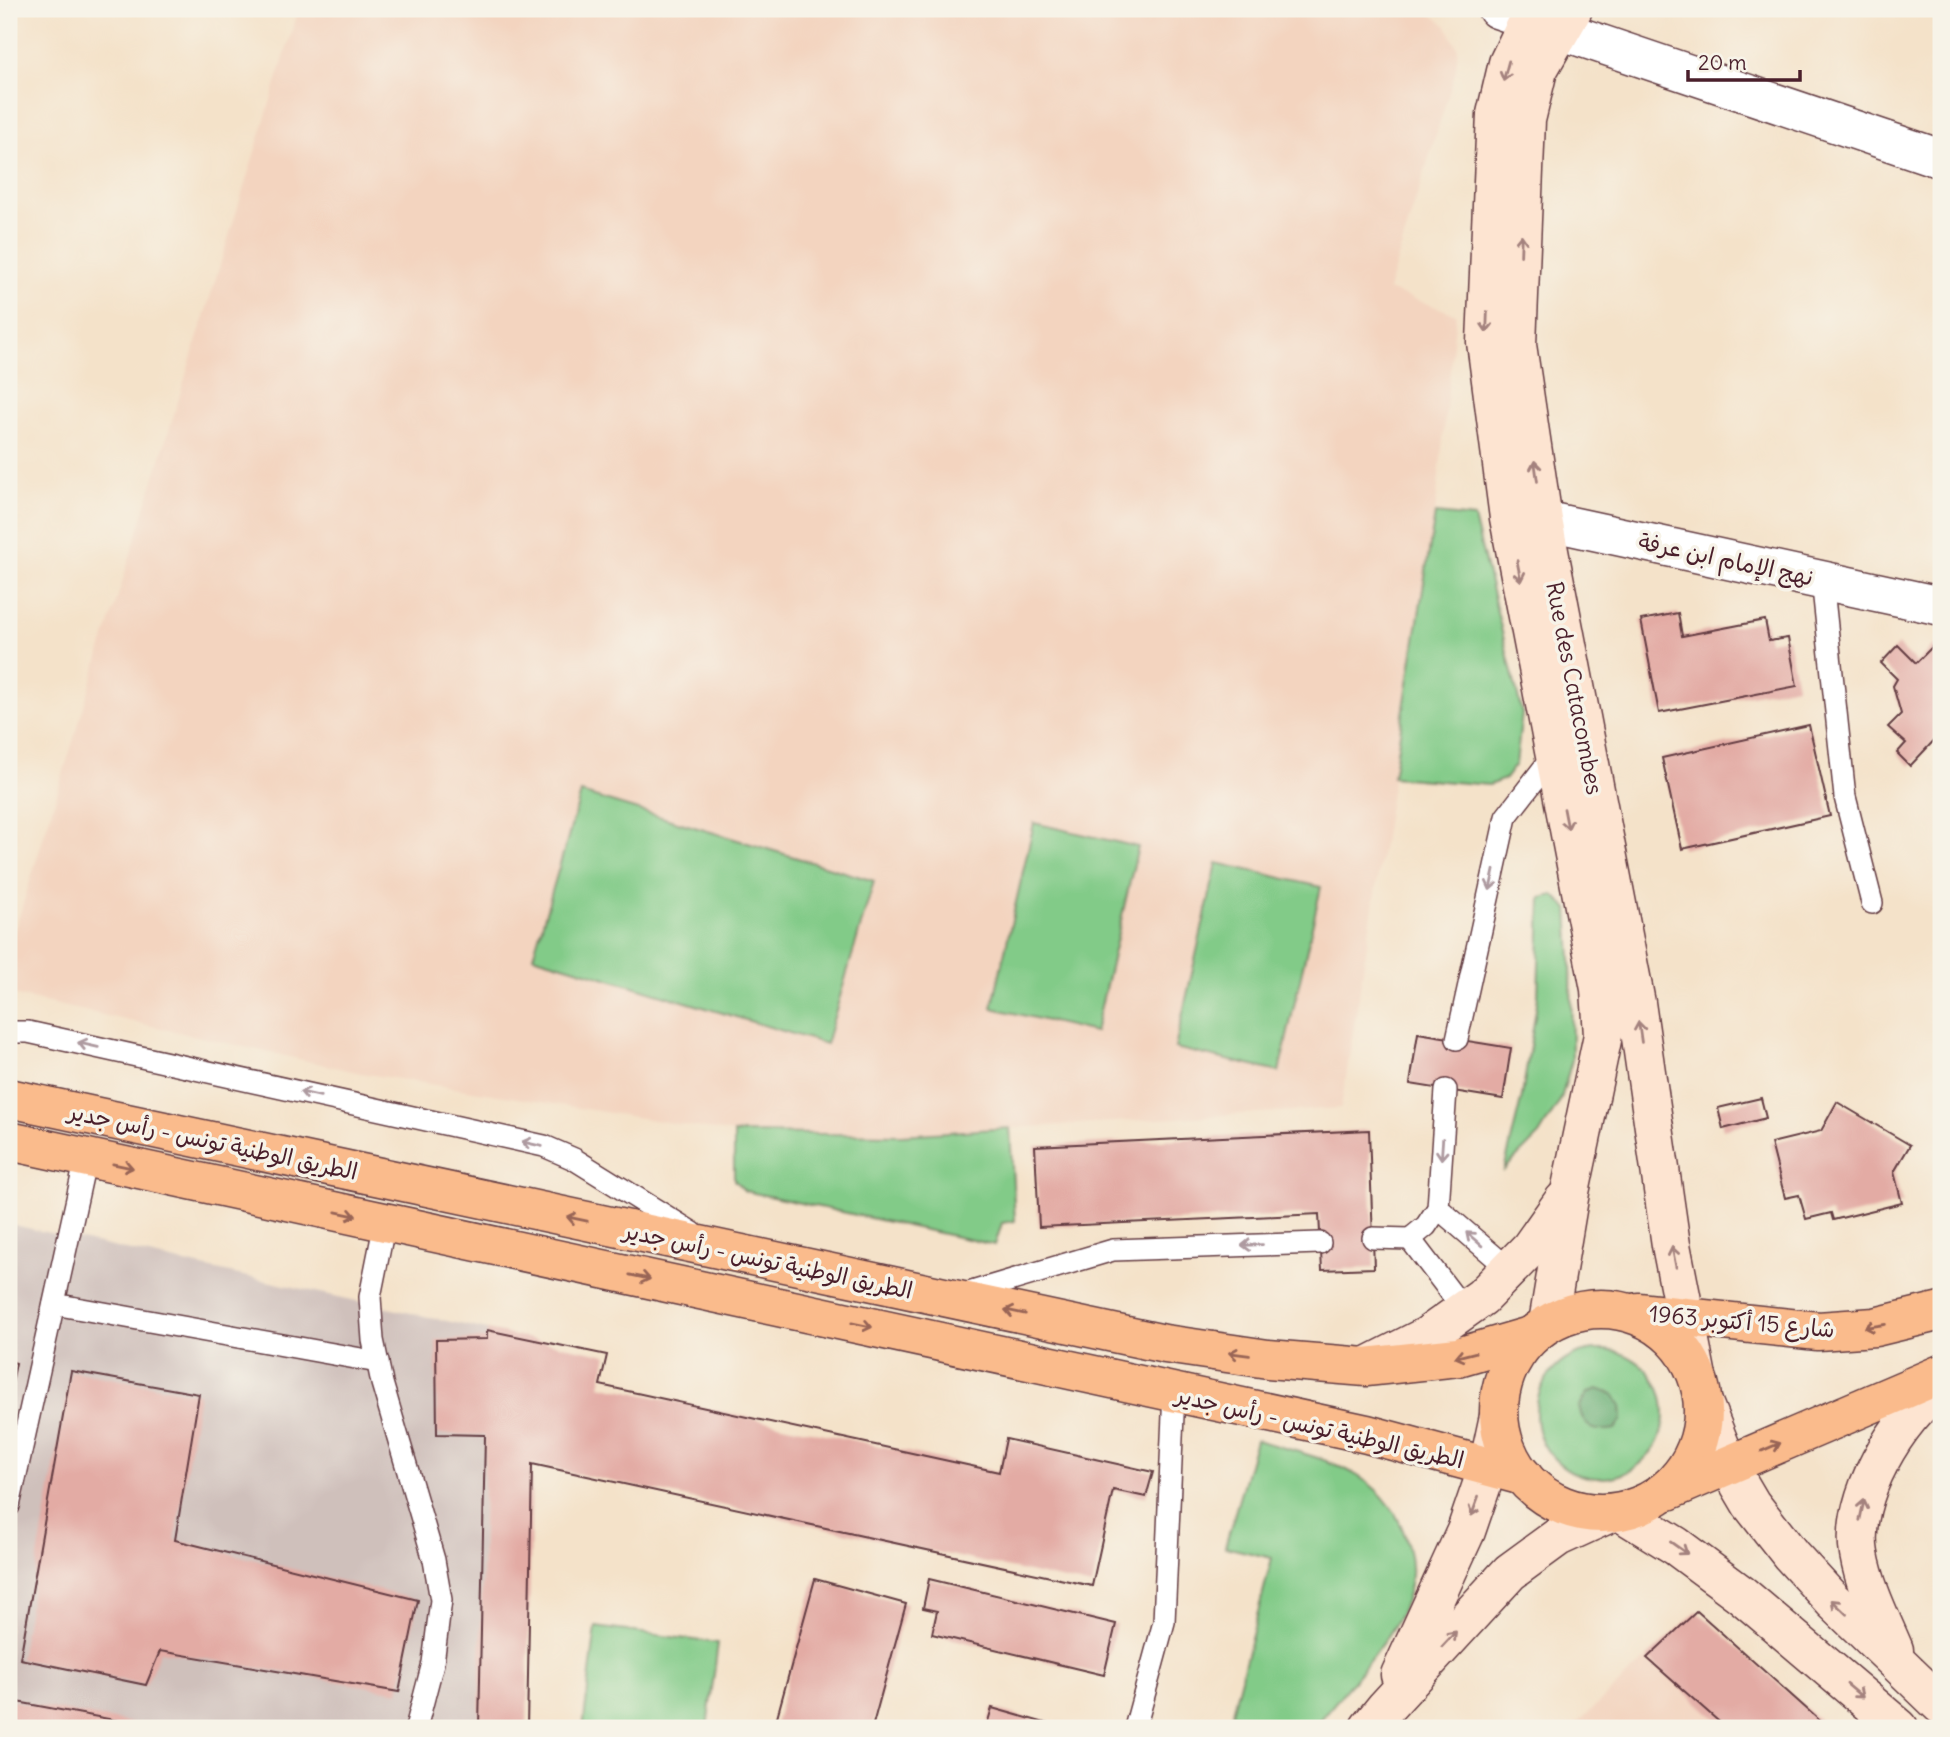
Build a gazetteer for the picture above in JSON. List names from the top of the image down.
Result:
{
  "streets": {
    "main road": ["Rue des Catacombes", "الطريق الوطنية تونس - رأس جدير", "شارع 15 أكتوبر 1963"],
    "street": ["نهج الإمام ابن عرفة"]
  },
  "crossings": [
    ["نهج الإمام ابن عرفة", "Rue des Catacombes"],
    ["Rue des Catacombes", "الطريق الوطنية تونس - رأس جدير"],
    ["Rue des Catacombes", "شارع 15 أكتوبر 1963"],
    ["الطريق الوطنية تونس - رأس جدير", "شارع 15 أكتوبر 1963"]
  ],
  "scale_bar": "20 m"
}
